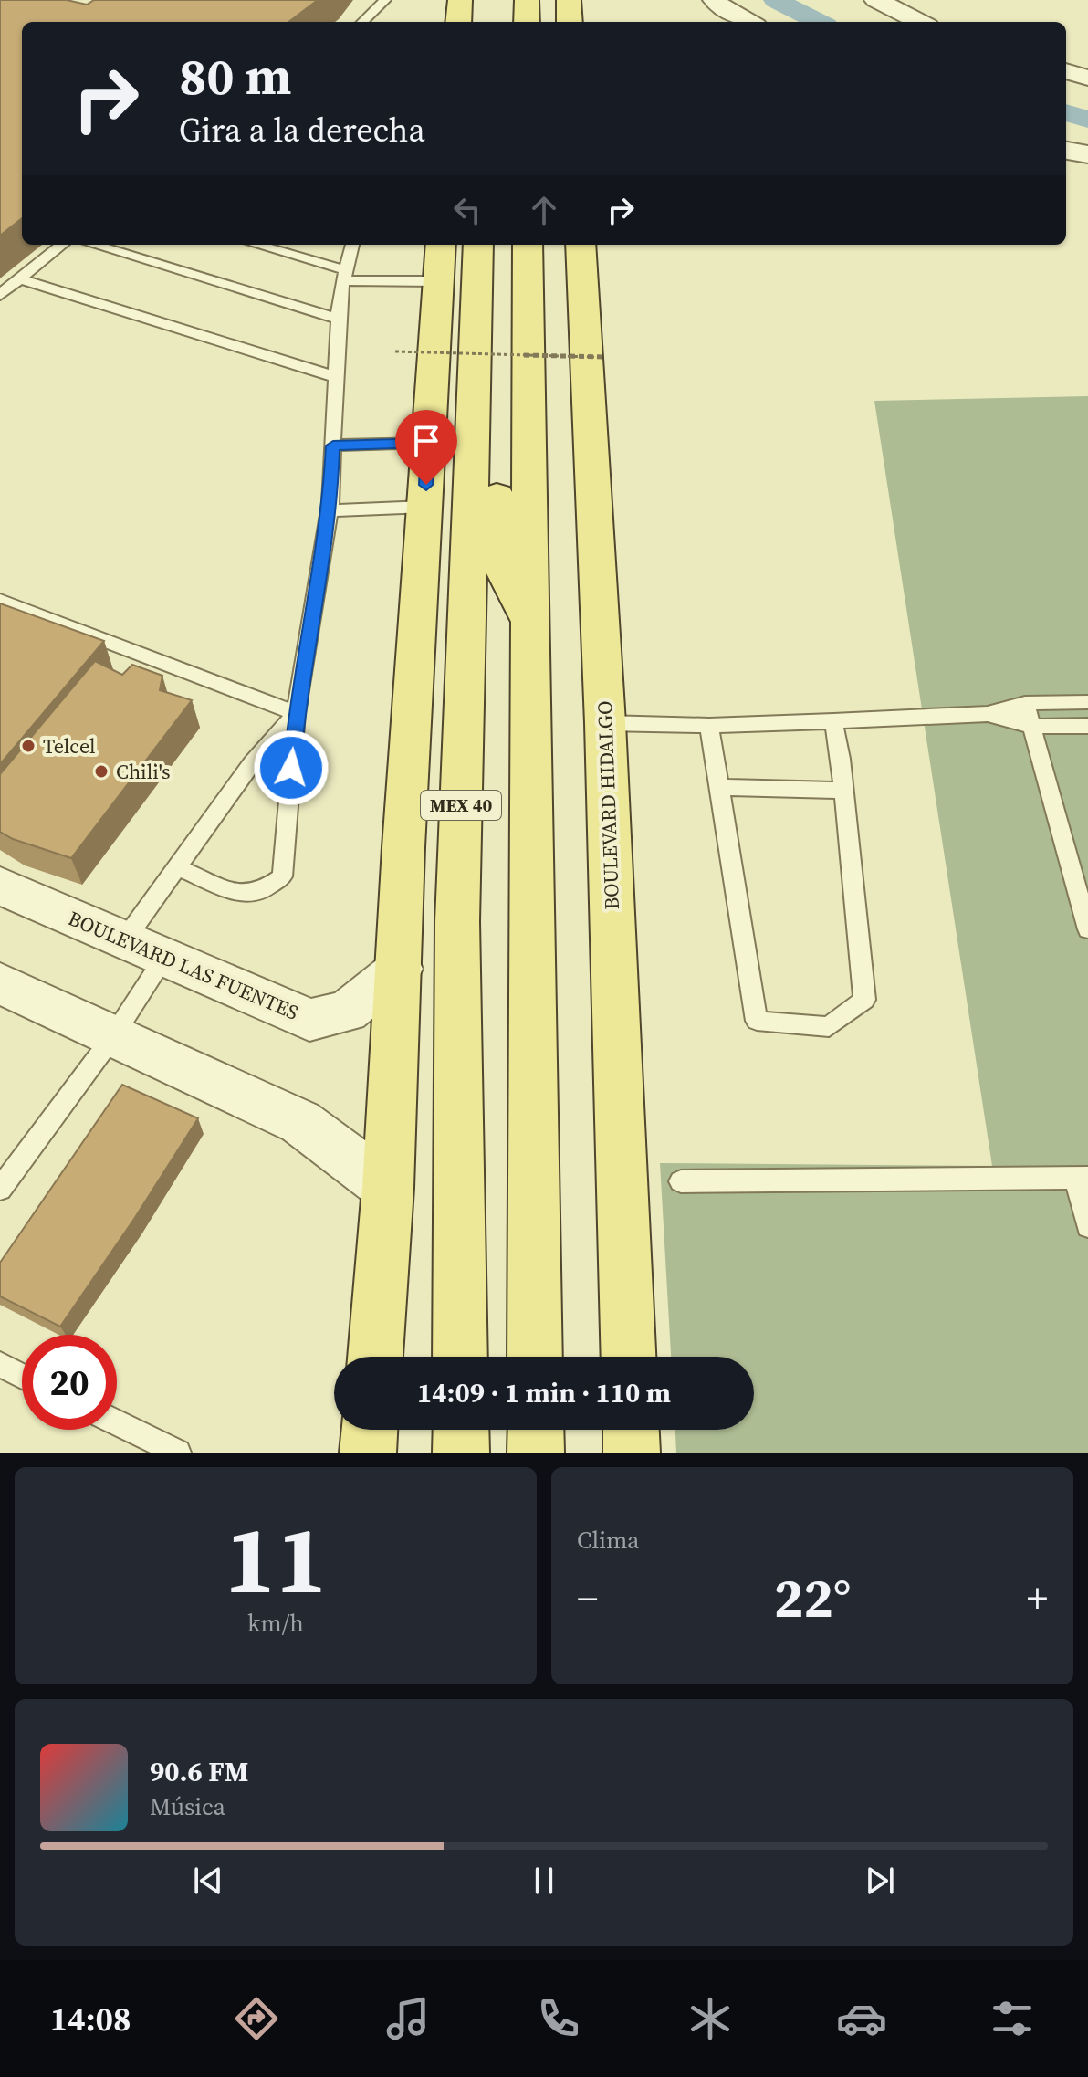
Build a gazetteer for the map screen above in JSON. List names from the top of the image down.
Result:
{
  "streets": {
    "main road": ["MEX 40", "BOULEVARD HIDALGO"],
    "street": ["BOULEVARD LAS FUENTES"]
  },
  "places": ["Telcel", "Chili's"],
  "page": {
    "turn": ["80 m", "Gira a la derecha"],
    "limit": "20",
    "trip": "14:09 · 1 min · 110 m",
    "tile": [
      ["11", "km/h"],
      "Clima"
    ],
    "heat": ["−", "22°", "+"],
    "song": ["90.6 FM", "Música"],
    "tabs": "14:08"
  }
}
